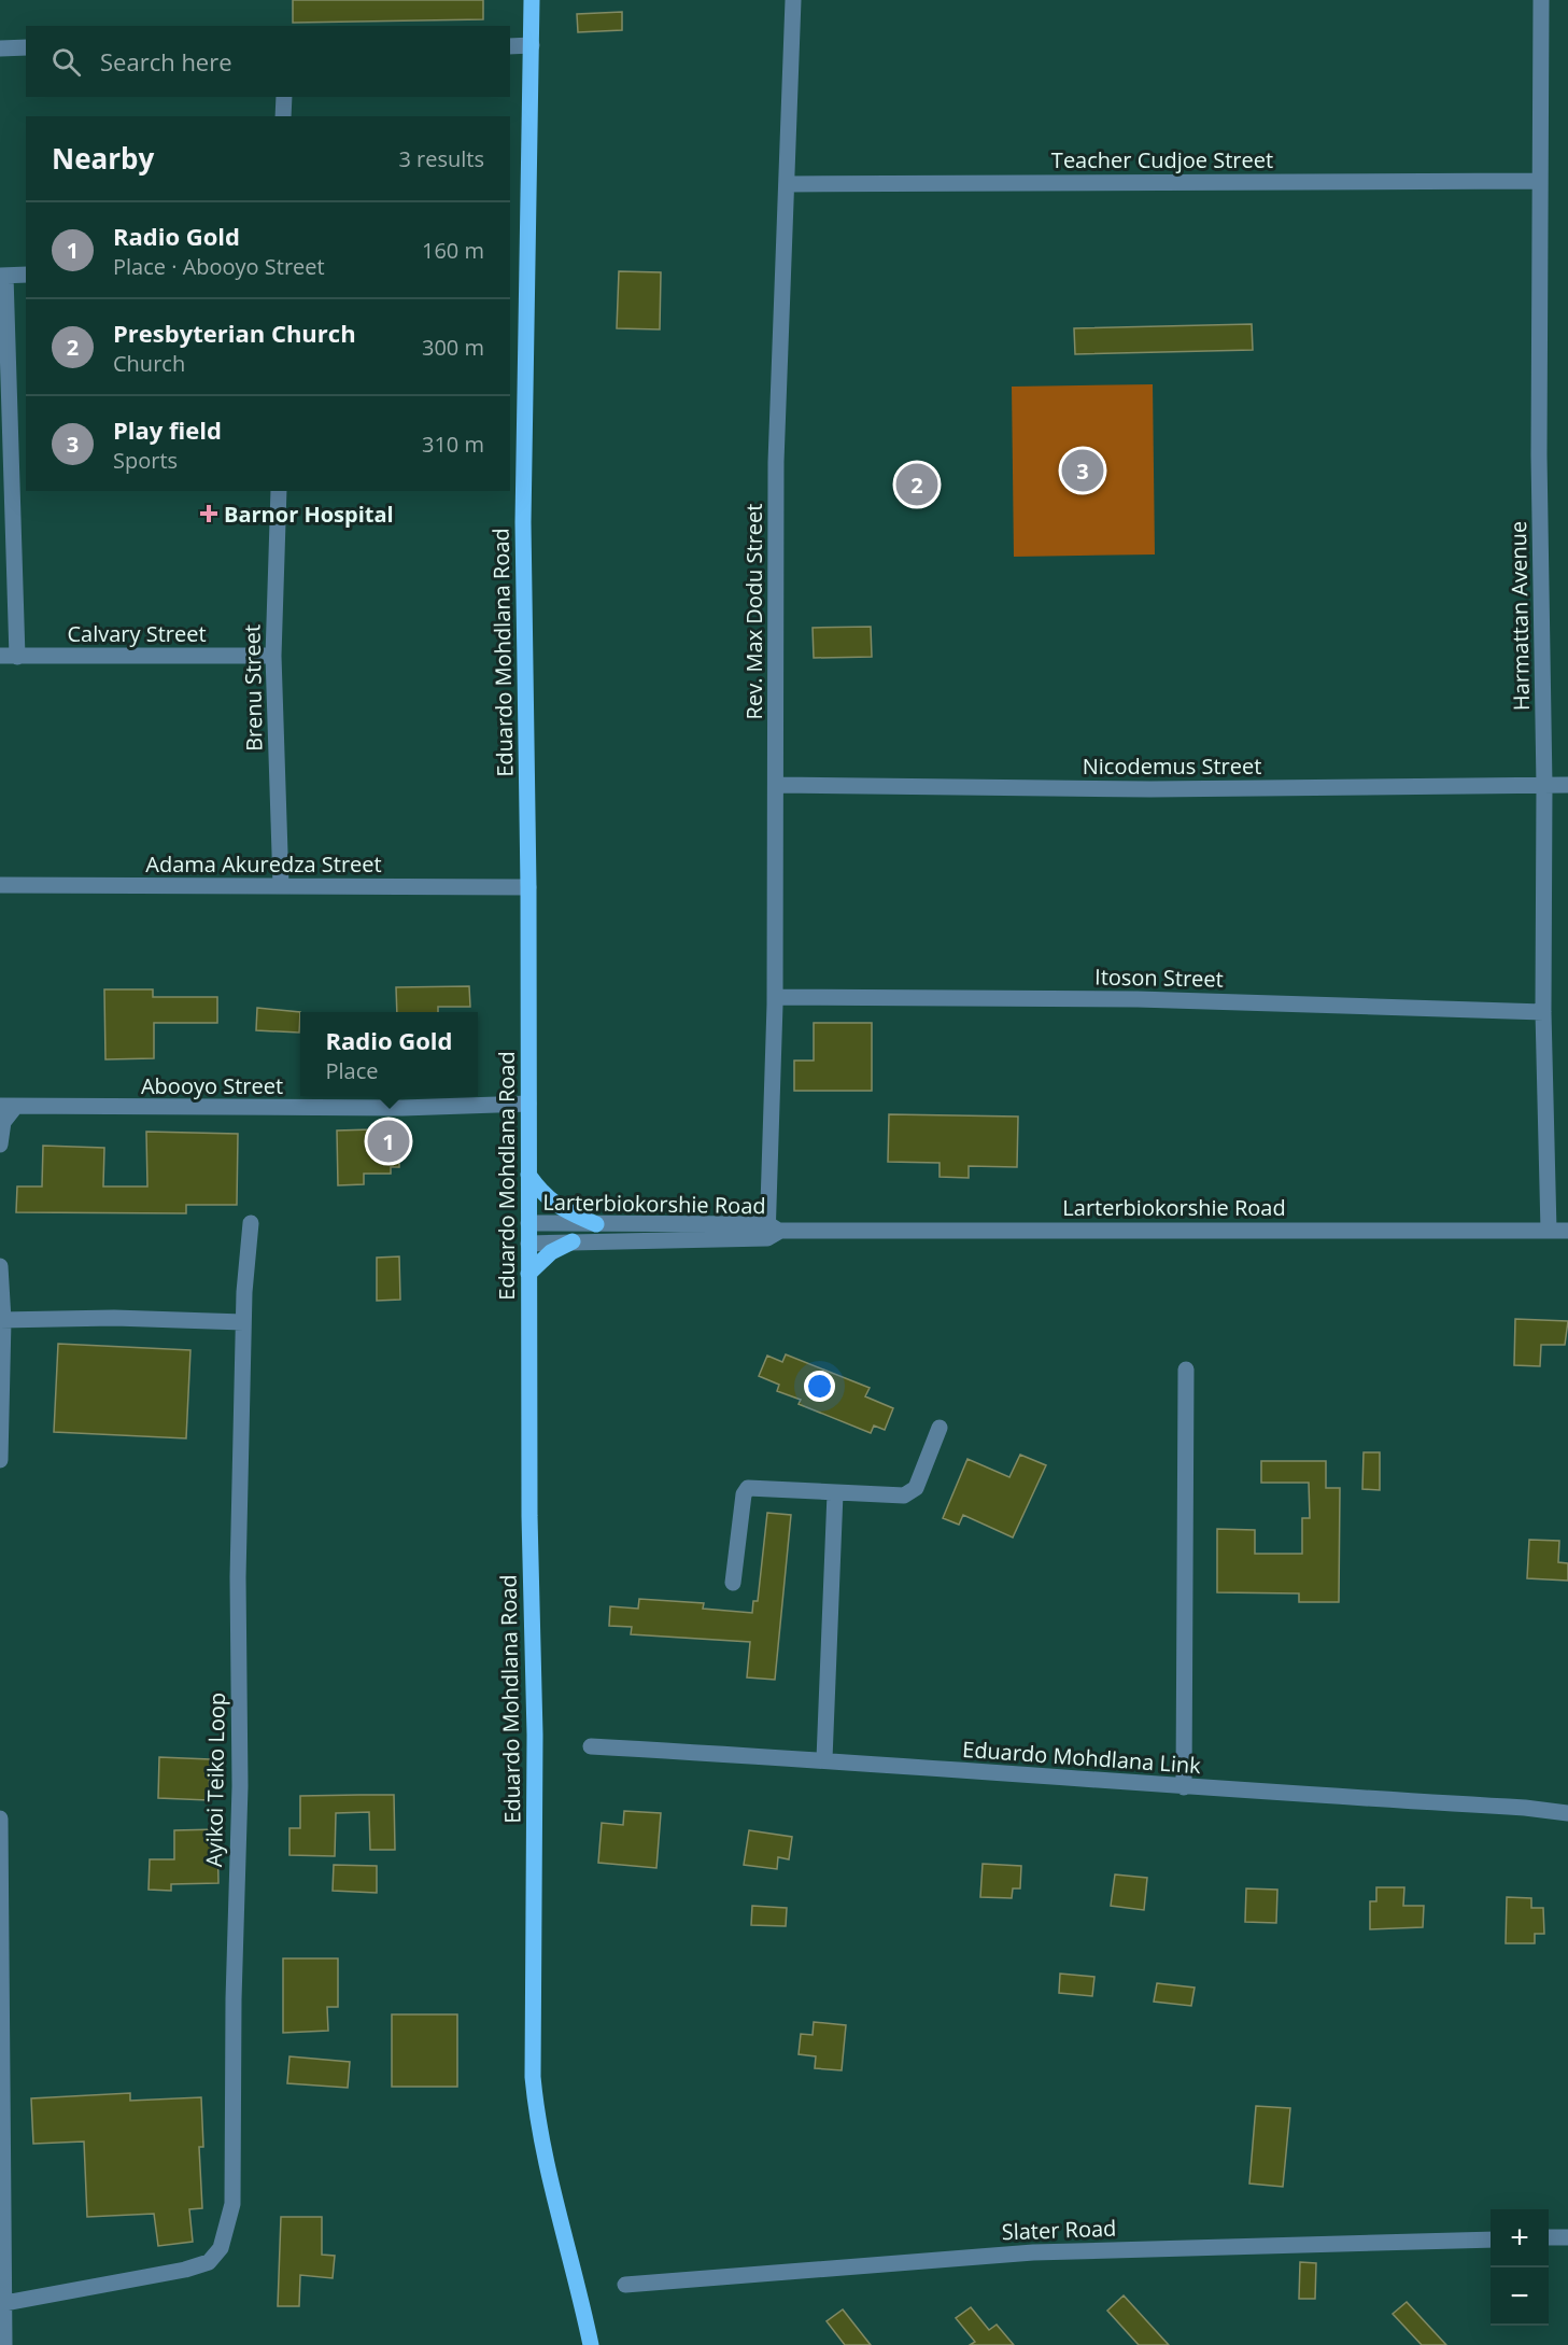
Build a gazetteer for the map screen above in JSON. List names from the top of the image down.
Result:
{
  "streets": {
    "main road": ["Eduardo Mohdlana Road"],
    "street": [
      "Teacher Cudjoe Street",
      "Rev. Max Dodu Street",
      "Harmattan Avenue",
      "Calvary Street",
      "Brenu Street",
      "Nicodemus Street",
      "Adama Akuredza Street",
      "Itoson Street",
      "Abooyo Street",
      "Larterbiokorshie Road",
      "Eduardo Mohdlana Link",
      "Ayikoi Teiko Loop",
      "Slater Road"
    ]
  },
  "crossings": [
    ["Teacher Cudjoe Street", "Rev. Max Dodu Street"],
    ["Teacher Cudjoe Street", "Harmattan Avenue"],
    ["Rev. Max Dodu Street", "Nicodemus Street"],
    ["Rev. Max Dodu Street", "Itoson Street"],
    ["Rev. Max Dodu Street", "Larterbiokorshie Road"],
    ["Harmattan Avenue", "Nicodemus Street"],
    ["Harmattan Avenue", "Itoson Street"],
    ["Harmattan Avenue", "Larterbiokorshie Road"],
    ["Calvary Street", "Brenu Street"],
    ["Eduardo Mohdlana Road", "Adama Akuredza Street"],
    ["Eduardo Mohdlana Road", "Abooyo Street"],
    ["Eduardo Mohdlana Road", "Larterbiokorshie Road"],
    ["Brenu Street", "Adama Akuredza Street"]
  ],
  "places": {
    "health": ["Barnor Hospital"]
  },
  "page": {
    "search": "Search here",
    "heading": ["Nearby", "3 results"],
    "list": [
      {
        "mark": "1",
        "name": "Radio Gold",
        "note": "Place · Abooyo Street",
        "value": "160 m"
      },
      {
        "mark": "2",
        "name": "Presbyterian Church",
        "note": "Church",
        "value": "300 m"
      },
      {
        "mark": "3",
        "name": "Play field",
        "note": "Sports",
        "value": "310 m"
      }
    ],
    "pins": ["3", "2", "1"],
    "popup": ["Radio Gold", "Place"],
    "map_buttons": ["+", "−"]
  }
}
